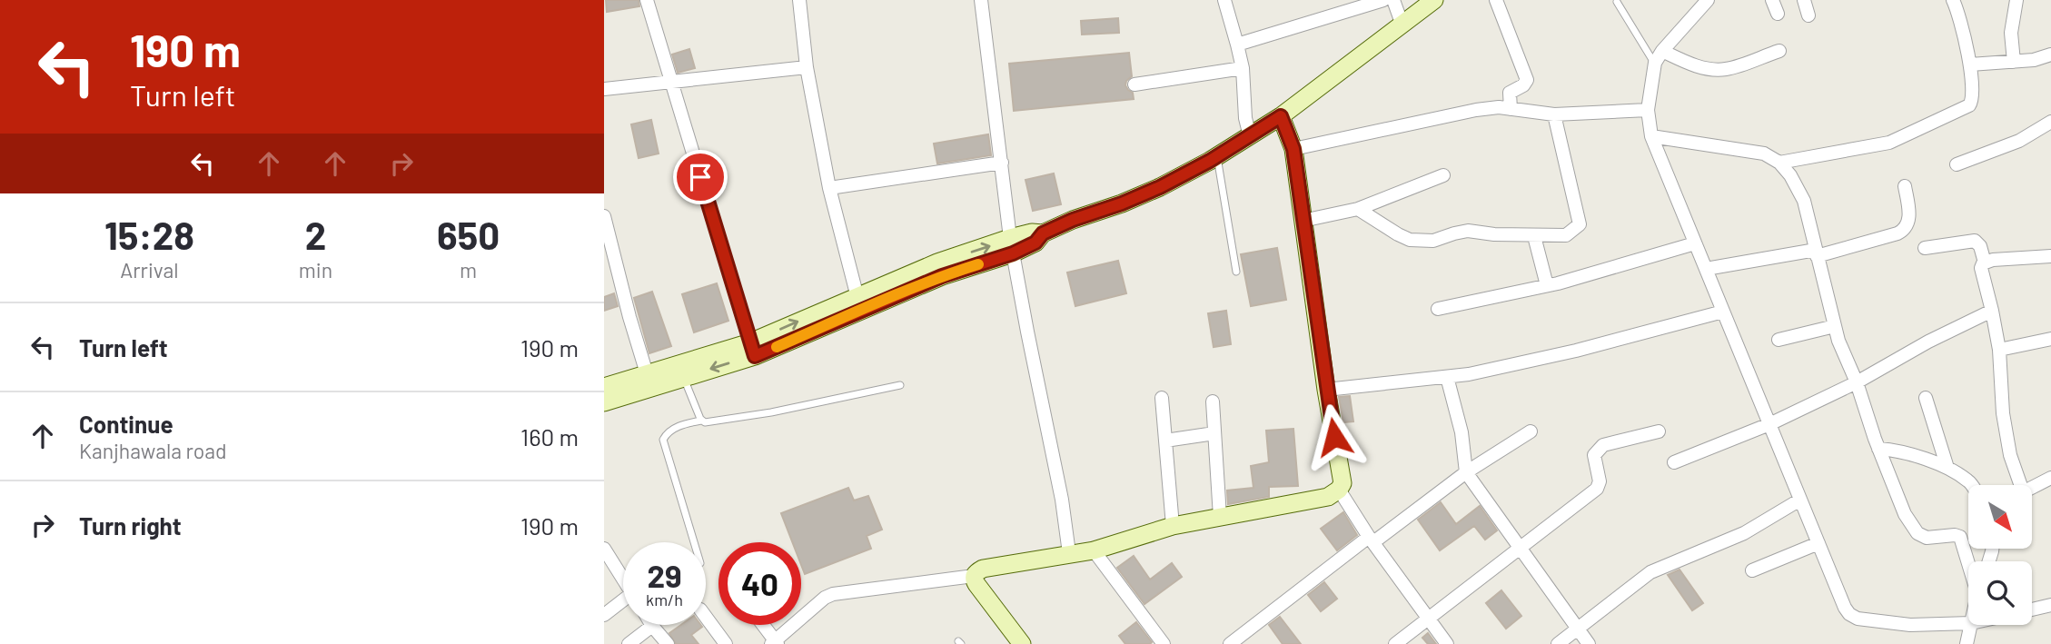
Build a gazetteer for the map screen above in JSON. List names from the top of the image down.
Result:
{
  "north": "bottom right",
  "page": {
    "turn": ["190 m", "Turn left"],
    "eta": [
      "15:28",
      "Arrival",
      "2",
      "min",
      "650",
      "m"
    ],
    "list": [
      {
        "name": "Turn left",
        "value": "190 m"
      },
      {
        "name": "Continue",
        "note": "Kanjhawala road",
        "value": "160 m"
      },
      {
        "name": "Turn right",
        "value": "190 m"
      }
    ],
    "speed": "29 km/h",
    "limit": "40"
  }
}
